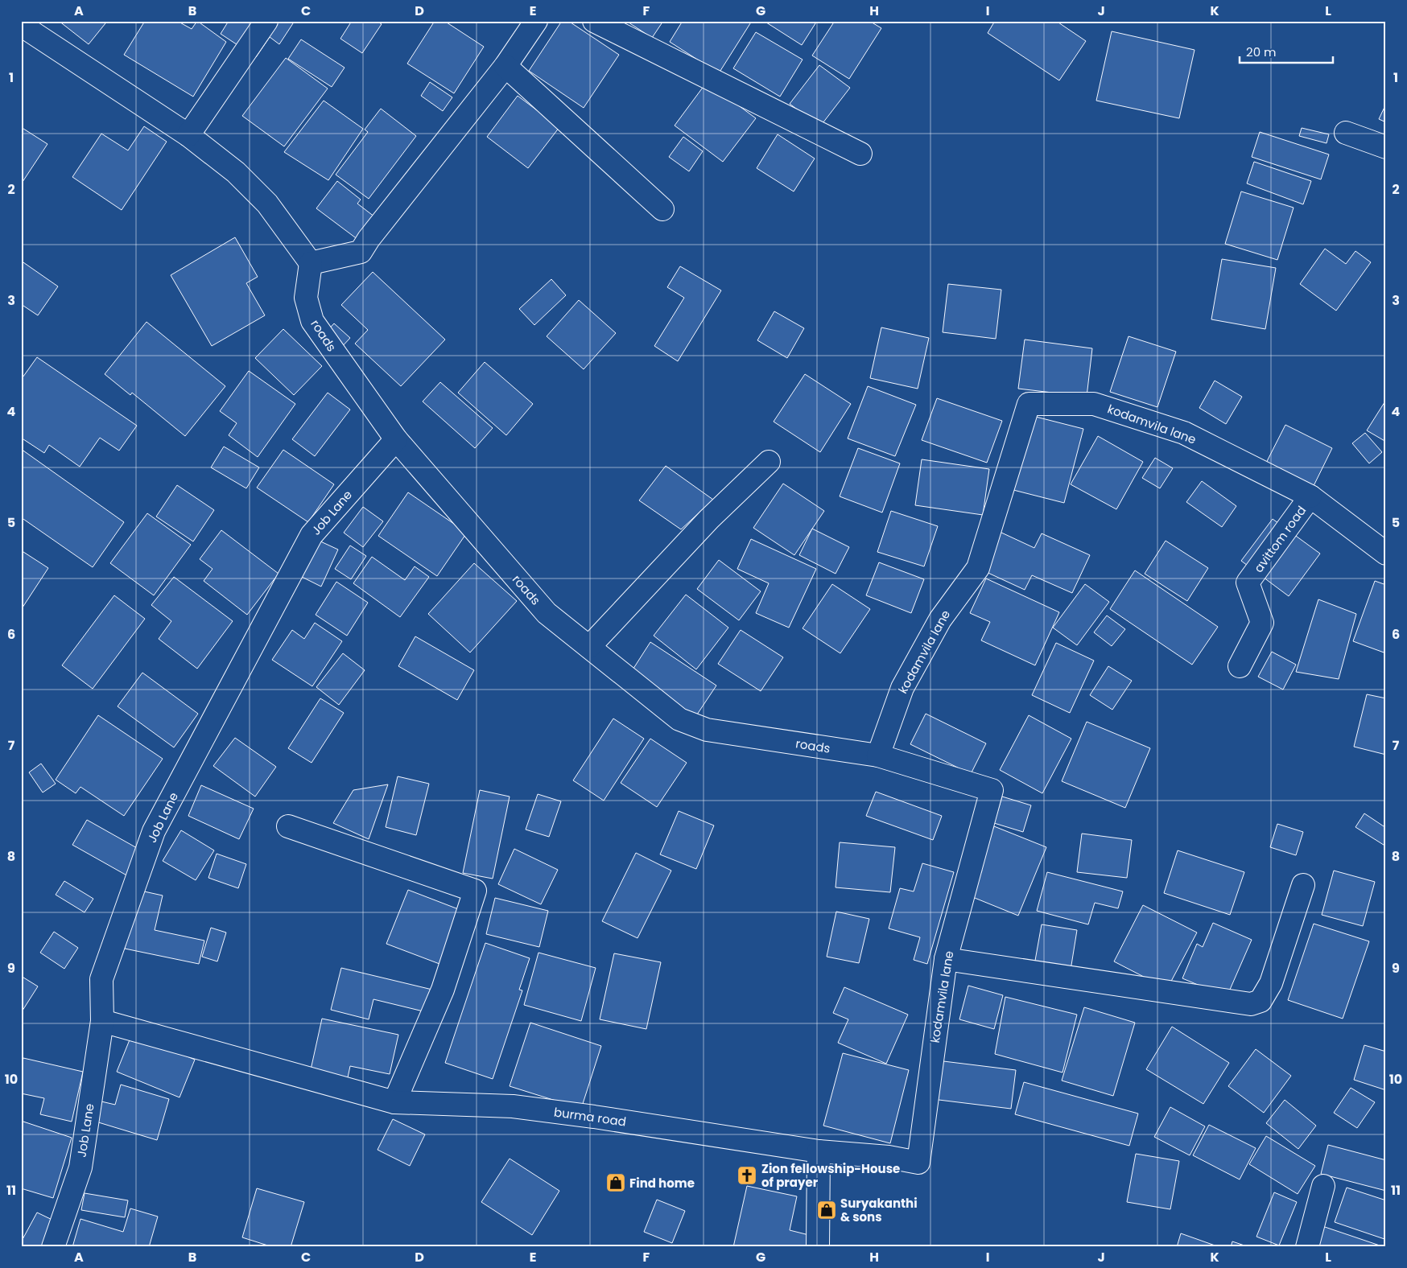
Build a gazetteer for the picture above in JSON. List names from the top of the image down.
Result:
{
  "streets": {
    "street": [
      "roads",
      "kodamvila lane",
      "Job Lane",
      "avittom road",
      "burma road"
    ]
  },
  "crossings": [
    ["roads", "kodamvila lane"],
    ["roads", "Job Lane"],
    ["kodamvila lane", "avittom road"],
    ["kodamvila lane", "burma road"],
    ["Job Lane", "burma road"]
  ],
  "places": {
    "church": ["Zion fellowship-House of prayer"],
    "shop": ["Find home", "Suryakanthi & sons"]
  },
  "scale_bar": "20 m",
  "grid": {
    "columns": [
      "A",
      "B",
      "C",
      "D",
      "E",
      "F",
      "G",
      "H",
      "I",
      "J",
      "K",
      "L"
    ],
    "rows": [
      "1",
      "2",
      "3",
      "4",
      "5",
      "6",
      "7",
      "8",
      "9",
      "10",
      "11"
    ]
  }
}
